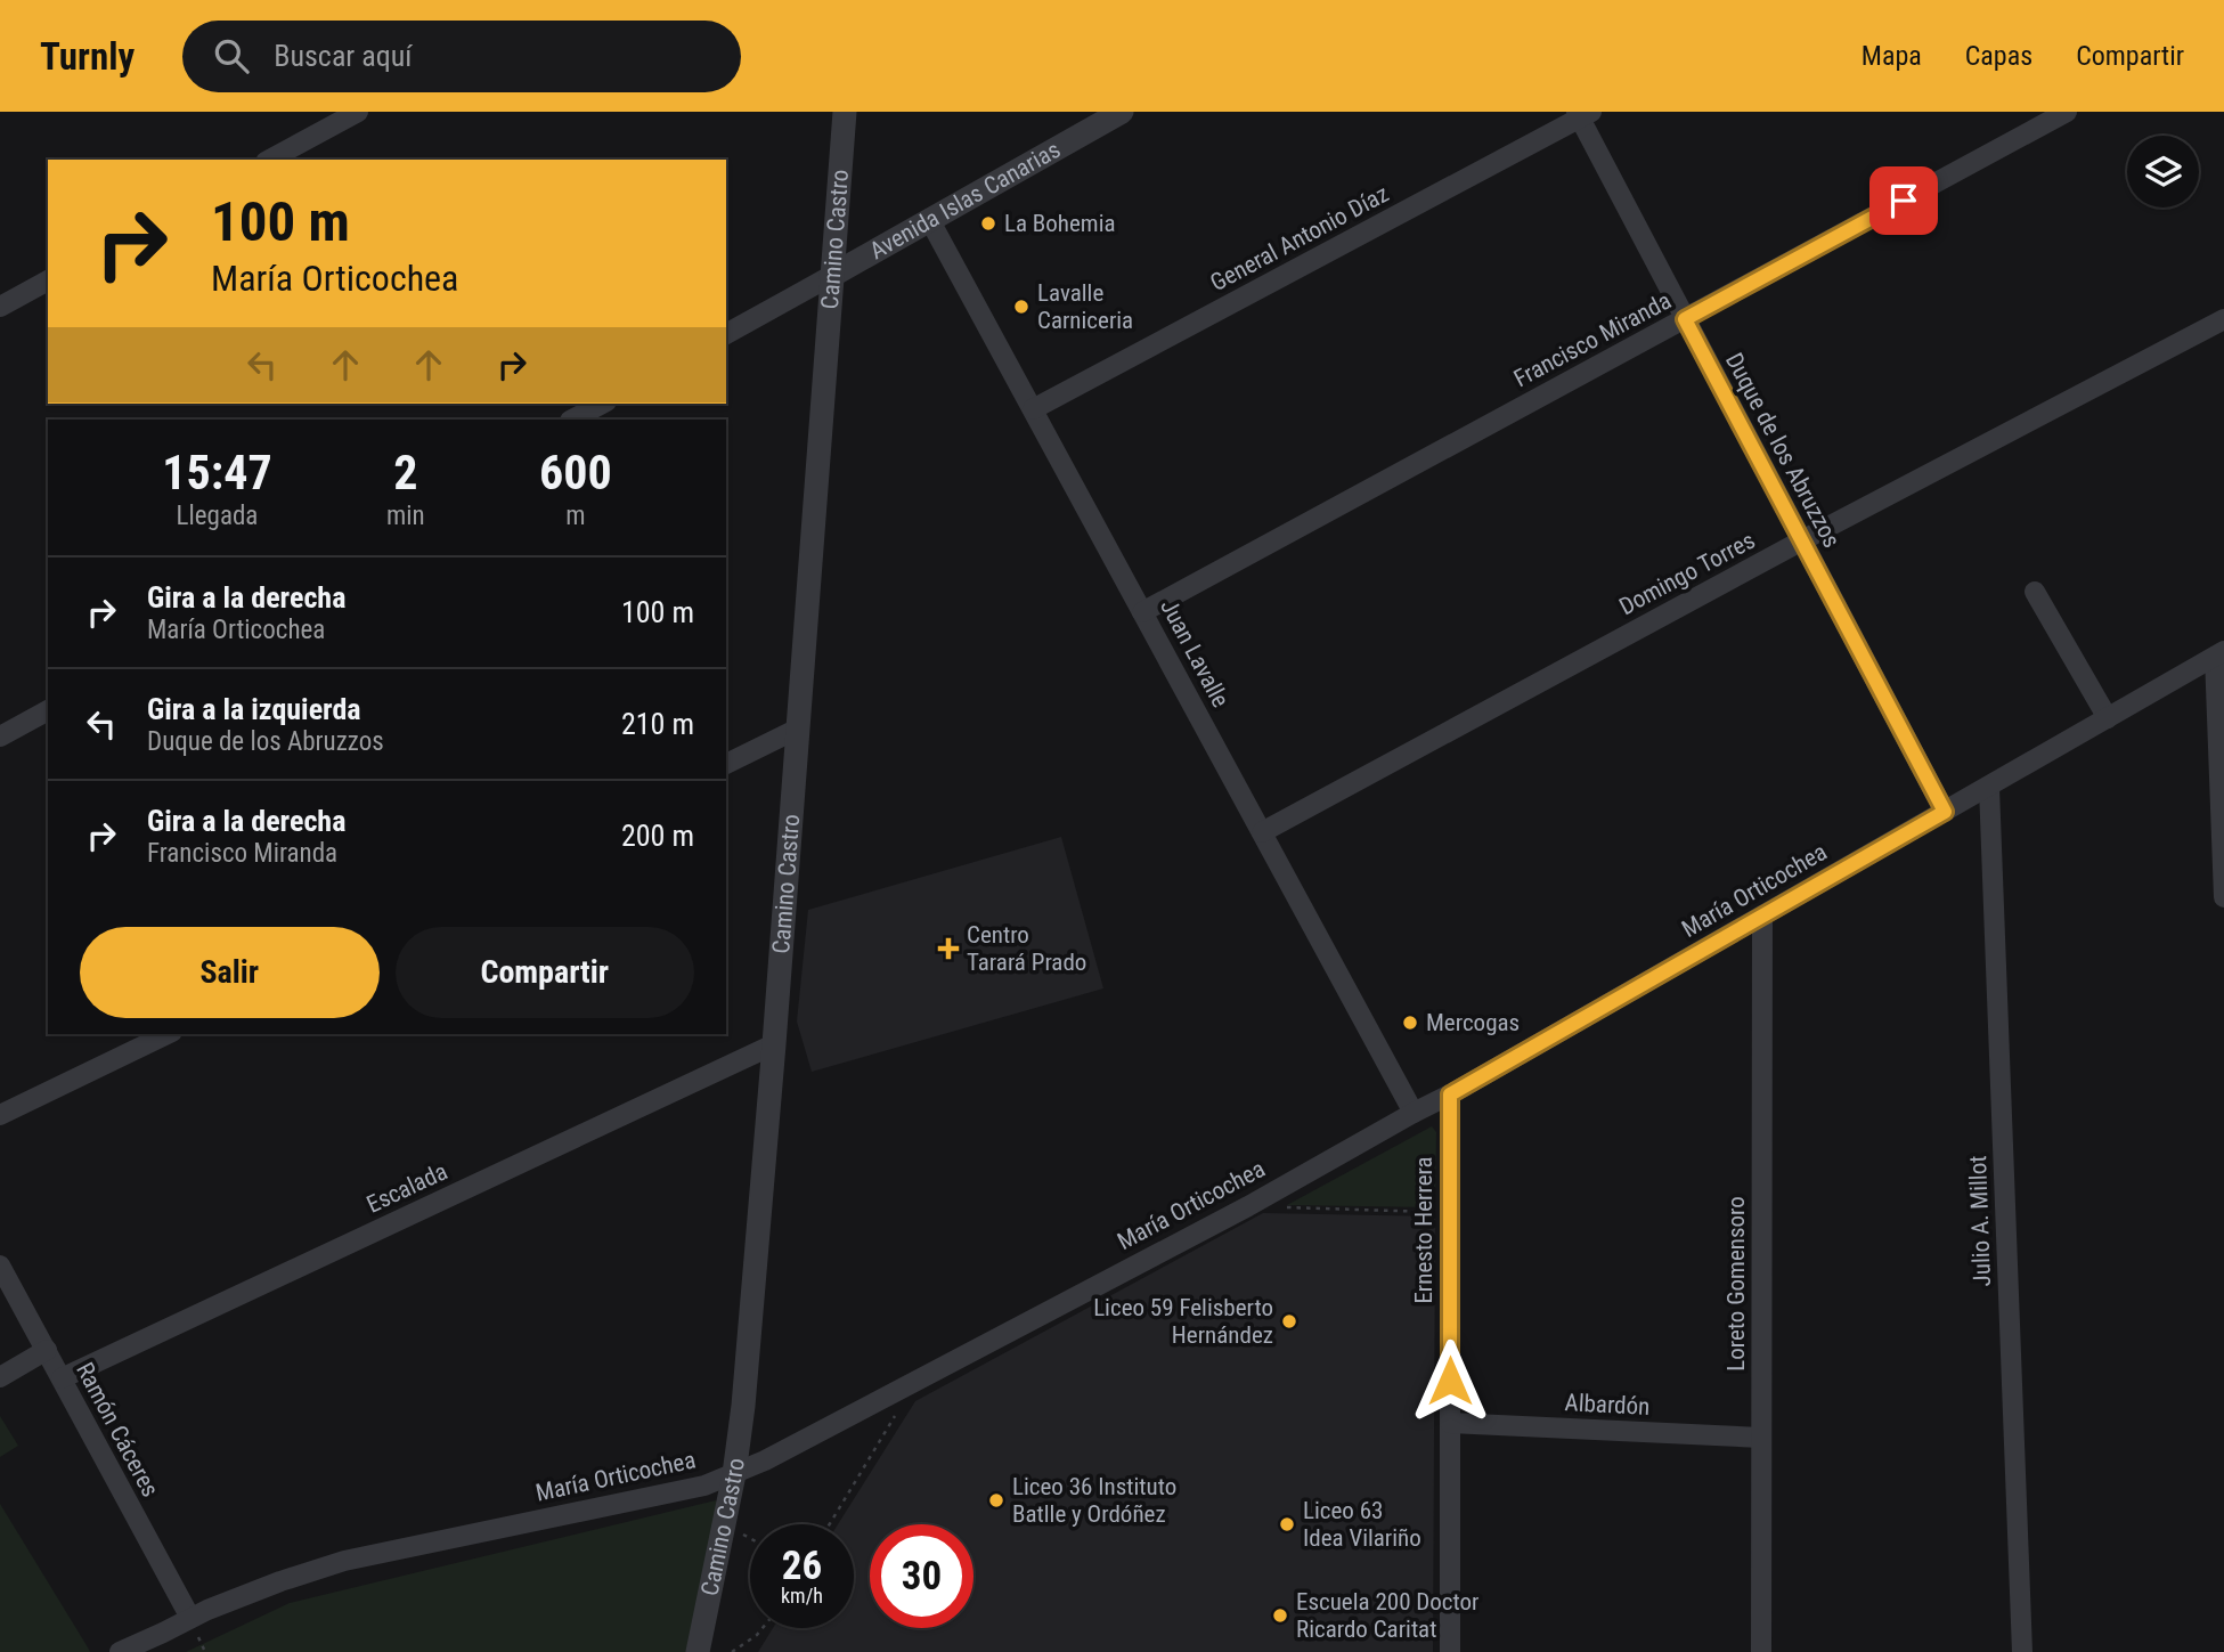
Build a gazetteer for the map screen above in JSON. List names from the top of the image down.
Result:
{
  "streets": {
    "street": [
      "Avenida Islas Canarias",
      "General Antonio Díaz",
      "Camino Castro",
      "Francisco Miranda",
      "Duque de los Abruzzos",
      "Domingo Torres",
      "Juan Lavalle",
      "María Orticochea",
      "Escalada",
      "Julio A. Millot",
      "Ernesto Herrera",
      "Loreto Gomensoro",
      "Albardón",
      "Ramón Cáceres"
    ]
  },
  "crossings": [
    ["Avenida Islas Canarias", "Camino Castro"],
    ["Avenida Islas Canarias", "Juan Lavalle"],
    ["General Antonio Díaz", "Duque de los Abruzzos"],
    ["General Antonio Díaz", "Juan Lavalle"],
    ["Camino Castro", "María Orticochea"],
    ["Camino Castro", "Escalada"],
    ["Francisco Miranda", "Duque de los Abruzzos"],
    ["Francisco Miranda", "Juan Lavalle"],
    ["Duque de los Abruzzos", "Domingo Torres"],
    ["Duque de los Abruzzos", "María Orticochea"],
    ["Domingo Torres", "Juan Lavalle"],
    ["Juan Lavalle", "María Orticochea"],
    ["María Orticochea", "Julio A. Millot"],
    ["María Orticochea", "Ernesto Herrera"],
    ["María Orticochea", "Loreto Gomensoro"],
    ["María Orticochea", "Ramón Cáceres"],
    ["Escalada", "Ramón Cáceres"],
    ["Ernesto Herrera", "Albardón"],
    ["Loreto Gomensoro", "Albardón"]
  ],
  "places": {
    "other": [
      "La Bohemia",
      "Lavalle Carniceria",
      "Mercogas",
      "Liceo 59 Felisberto Hernández",
      "Liceo 36 Instituto Batlle y Ordóñez",
      "Liceo 63 Idea Vilariño",
      "Escuela 200 Doctor Ricardo Caritat"
    ],
    "health": ["Centro Tarará Prado"]
  },
  "page": {
    "header": "Turnly",
    "search": "Buscar aquí",
    "nav": ["Mapa", "Capas", "Compartir"],
    "turn": ["100 m", "María Orticochea"],
    "eta": [
      "15:47",
      "Llegada",
      "2",
      "min",
      "600",
      "m"
    ],
    "list": [
      {
        "name": "Gira a la derecha",
        "note": "María Orticochea",
        "value": "100 m"
      },
      {
        "name": "Gira a la izquierda",
        "note": "Duque de los Abruzzos",
        "value": "210 m"
      },
      {
        "name": "Gira a la derecha",
        "note": "Francisco Miranda",
        "value": "200 m"
      }
    ],
    "buttons": ["Salir", "Compartir"],
    "speed": "26 km/h",
    "limit": "30"
  }
}
